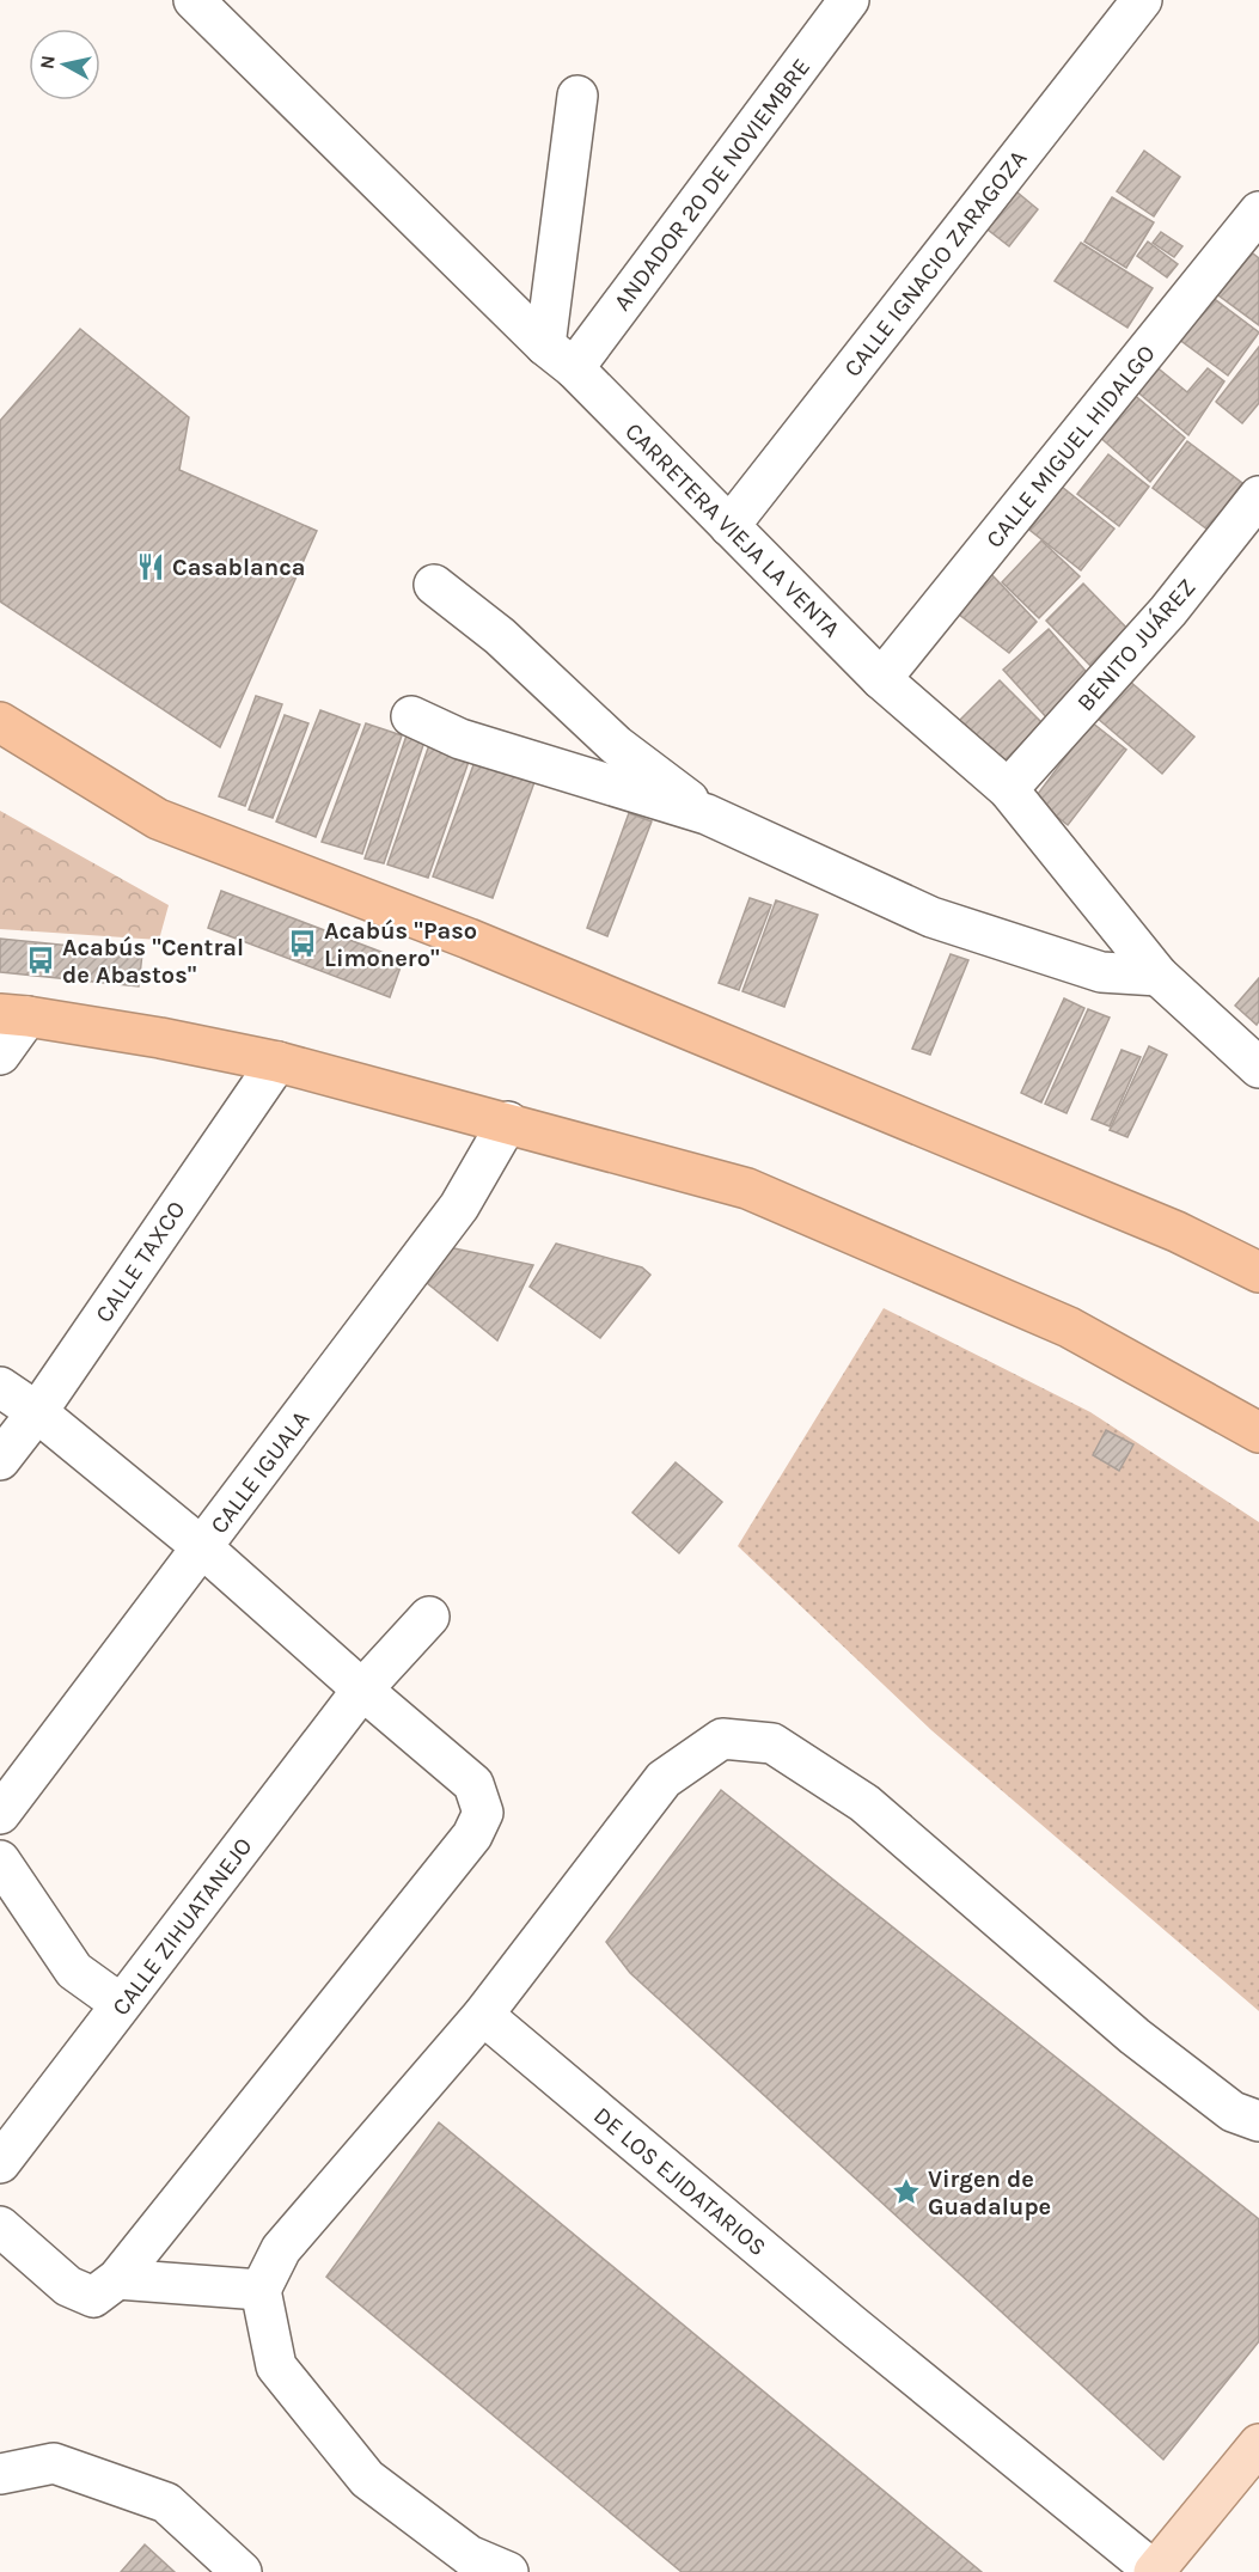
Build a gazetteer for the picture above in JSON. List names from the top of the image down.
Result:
{
  "streets": {
    "street": [
      "ANDADOR 20 DE NOVIEMBRE",
      "CALLE IGNACIO ZARAGOZA",
      "CALLE MIGUEL HIDALGO",
      "CARRETERA VIEJA LA VENTA",
      "BENITO JUÁREZ",
      "CALLE TAXCO",
      "CALLE IGUALA",
      "CALLE ZIHUATANEJO",
      "DE LOS EJIDATARIOS"
    ]
  },
  "crossings": [
    ["ANDADOR 20 DE NOVIEMBRE", "CARRETERA VIEJA LA VENTA"],
    ["CALLE IGNACIO ZARAGOZA", "CARRETERA VIEJA LA VENTA"],
    ["CALLE MIGUEL HIDALGO", "CARRETERA VIEJA LA VENTA"],
    ["CARRETERA VIEJA LA VENTA", "BENITO JUÁREZ"]
  ],
  "places": {
    "restaurant": ["Casablanca"],
    "bus stop": ["Acabús \"Paso Limonero\"", "Acabús \"Central de Abastos\""],
    "place": ["Virgen de Guadalupe"]
  },
  "north": "left"
}
